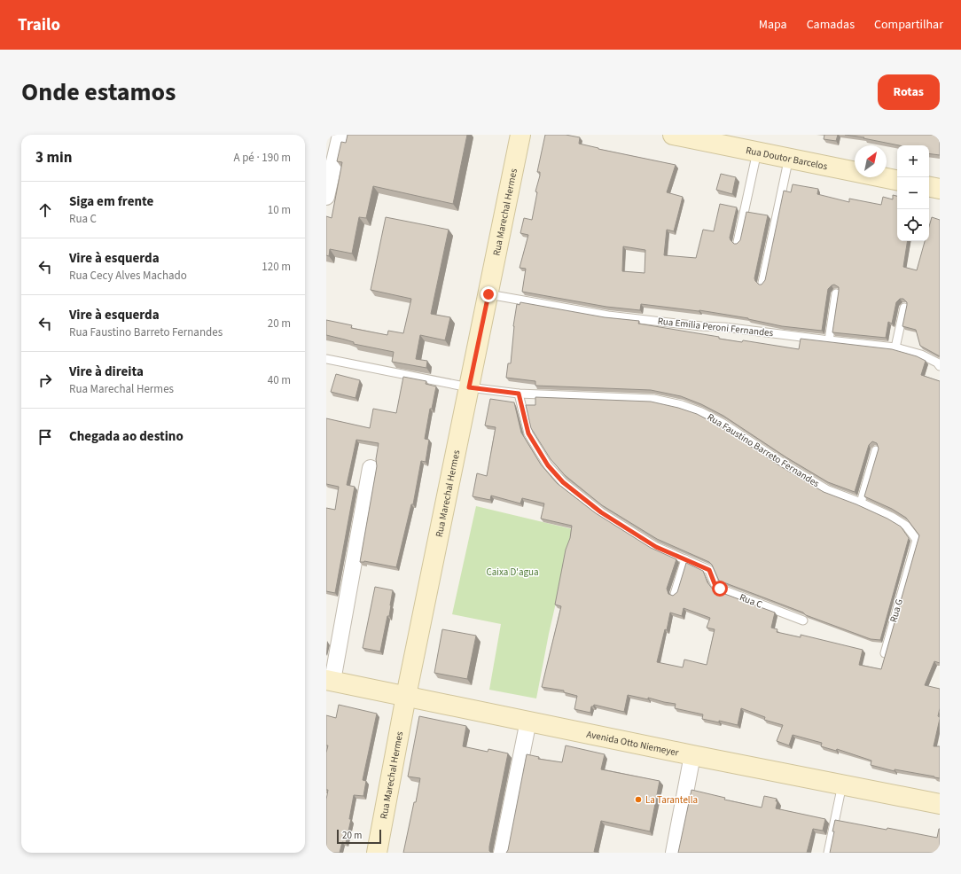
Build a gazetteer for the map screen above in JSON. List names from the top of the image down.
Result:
{
  "streets": {
    "street": ["Rua Doutor Barcelos", "Rua Marechal Hermes", "Avenida Otto Niemeyer"],
    "lane": [
      "Rua Emilia Peroni Fernandes",
      "Rua Faustino Barreto Fernandes",
      "Rua C",
      "Rua G"
    ]
  },
  "crossings": [
    ["Rua Marechal Hermes", "Rua Emilia Peroni Fernandes"],
    ["Rua Marechal Hermes", "Rua Faustino Barreto Fernandes"],
    ["Rua Marechal Hermes", "Avenida Otto Niemeyer"],
    ["Rua Faustino Barreto Fernandes", "Rua G"]
  ],
  "parks": ["Caixa D'agua"],
  "places": ["La Tarantella"],
  "scale_bar": "20 m",
  "north": "top right",
  "page": {
    "header": "Trailo",
    "nav": ["Mapa", "Camadas", "Compartilhar"],
    "title": "Onde estamos",
    "buttons": "Rotas",
    "heading": ["3 min", "A pé · 190 m"],
    "map_buttons": ["+", "−"],
    "list": [
      ["Siga em frente", "Rua C", "10 m"],
      ["Vire à esquerda", "Rua Cecy Alves Machado", "120 m"],
      ["Vire à esquerda", "Rua Faustino Barreto Fernandes", "20 m"],
      ["Vire à direita", "Rua Marechal Hermes", "40 m"],
      "Chegada ao destino"
    ],
    "scale": "20 m"
  }
}
